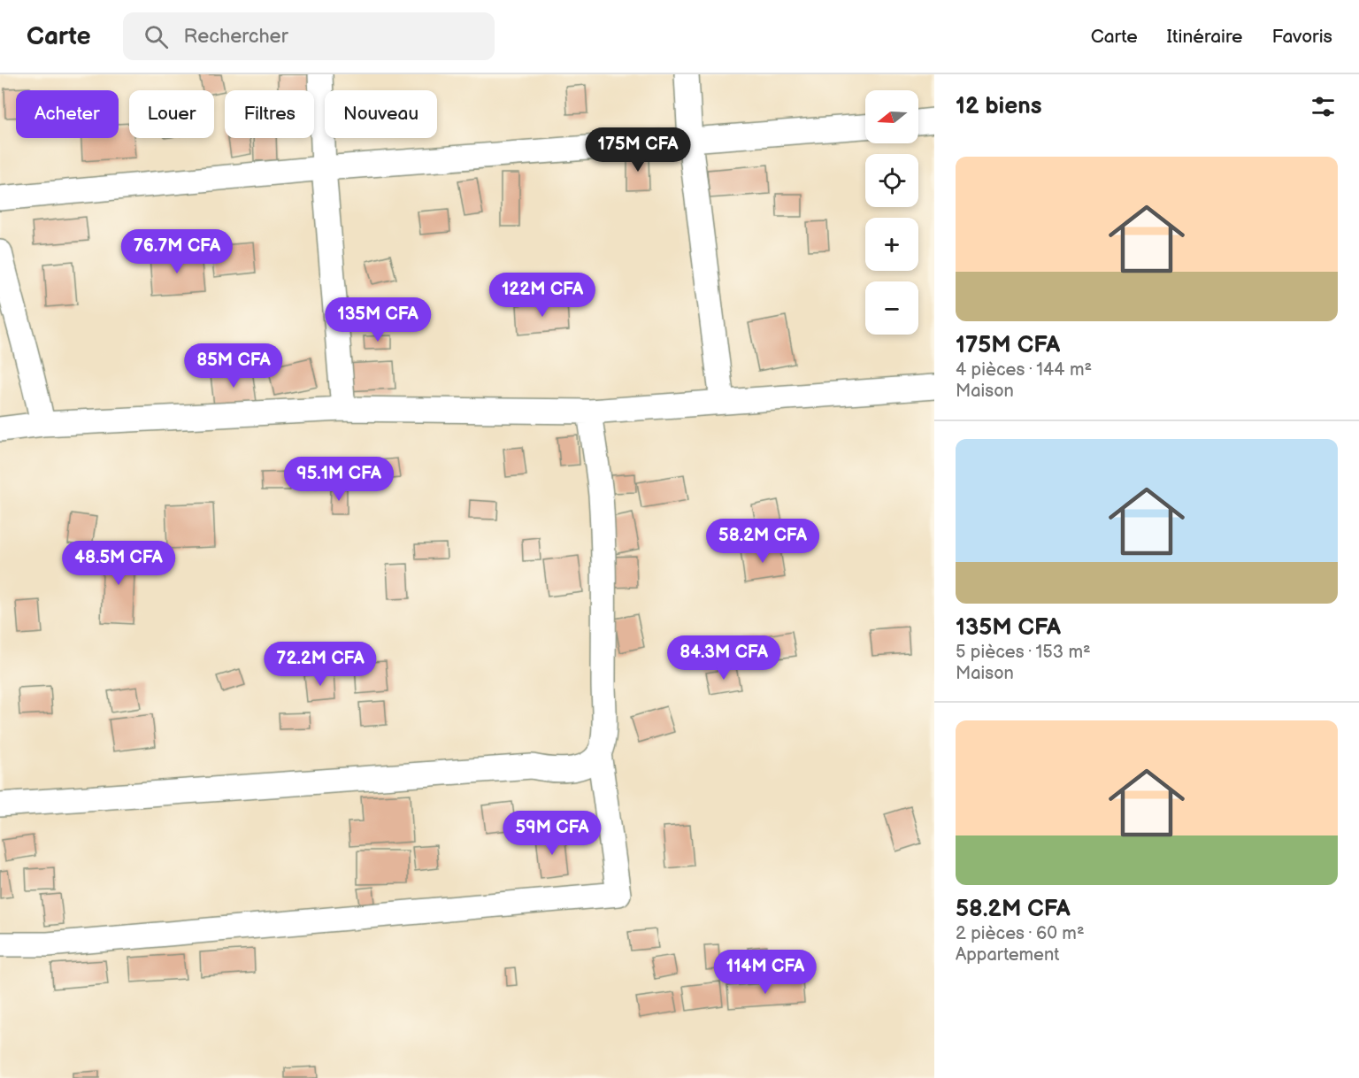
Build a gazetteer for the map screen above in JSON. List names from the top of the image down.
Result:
{
  "north": "left",
  "page": {
    "header": "Carte",
    "search": "Rechercher",
    "nav": ["Carte", "Itinéraire", "Favoris"],
    "heading": "12 biens",
    "map_buttons": ["+", "−"],
    "chip": [
      "Acheter",
      "Louer",
      "Filtres",
      "Nouveau"
    ],
    "price": [
      "175M CFA",
      "76.7M CFA",
      "122M CFA",
      "135M CFA",
      "85M CFA",
      "95.1M CFA",
      "58.2M CFA",
      "48.5M CFA",
      "84.3M CFA",
      "72.2M CFA",
      "59M CFA",
      "114M CFA"
    ],
    "list": [
      {
        "name": "175M CFA",
        "note": "4 pièces · 144 m² · Maison"
      },
      {
        "name": "135M CFA",
        "note": "5 pièces · 153 m² · Maison"
      },
      {
        "name": "58.2M CFA",
        "note": "2 pièces · 60 m² · Appartement"
      }
    ]
  }
}
